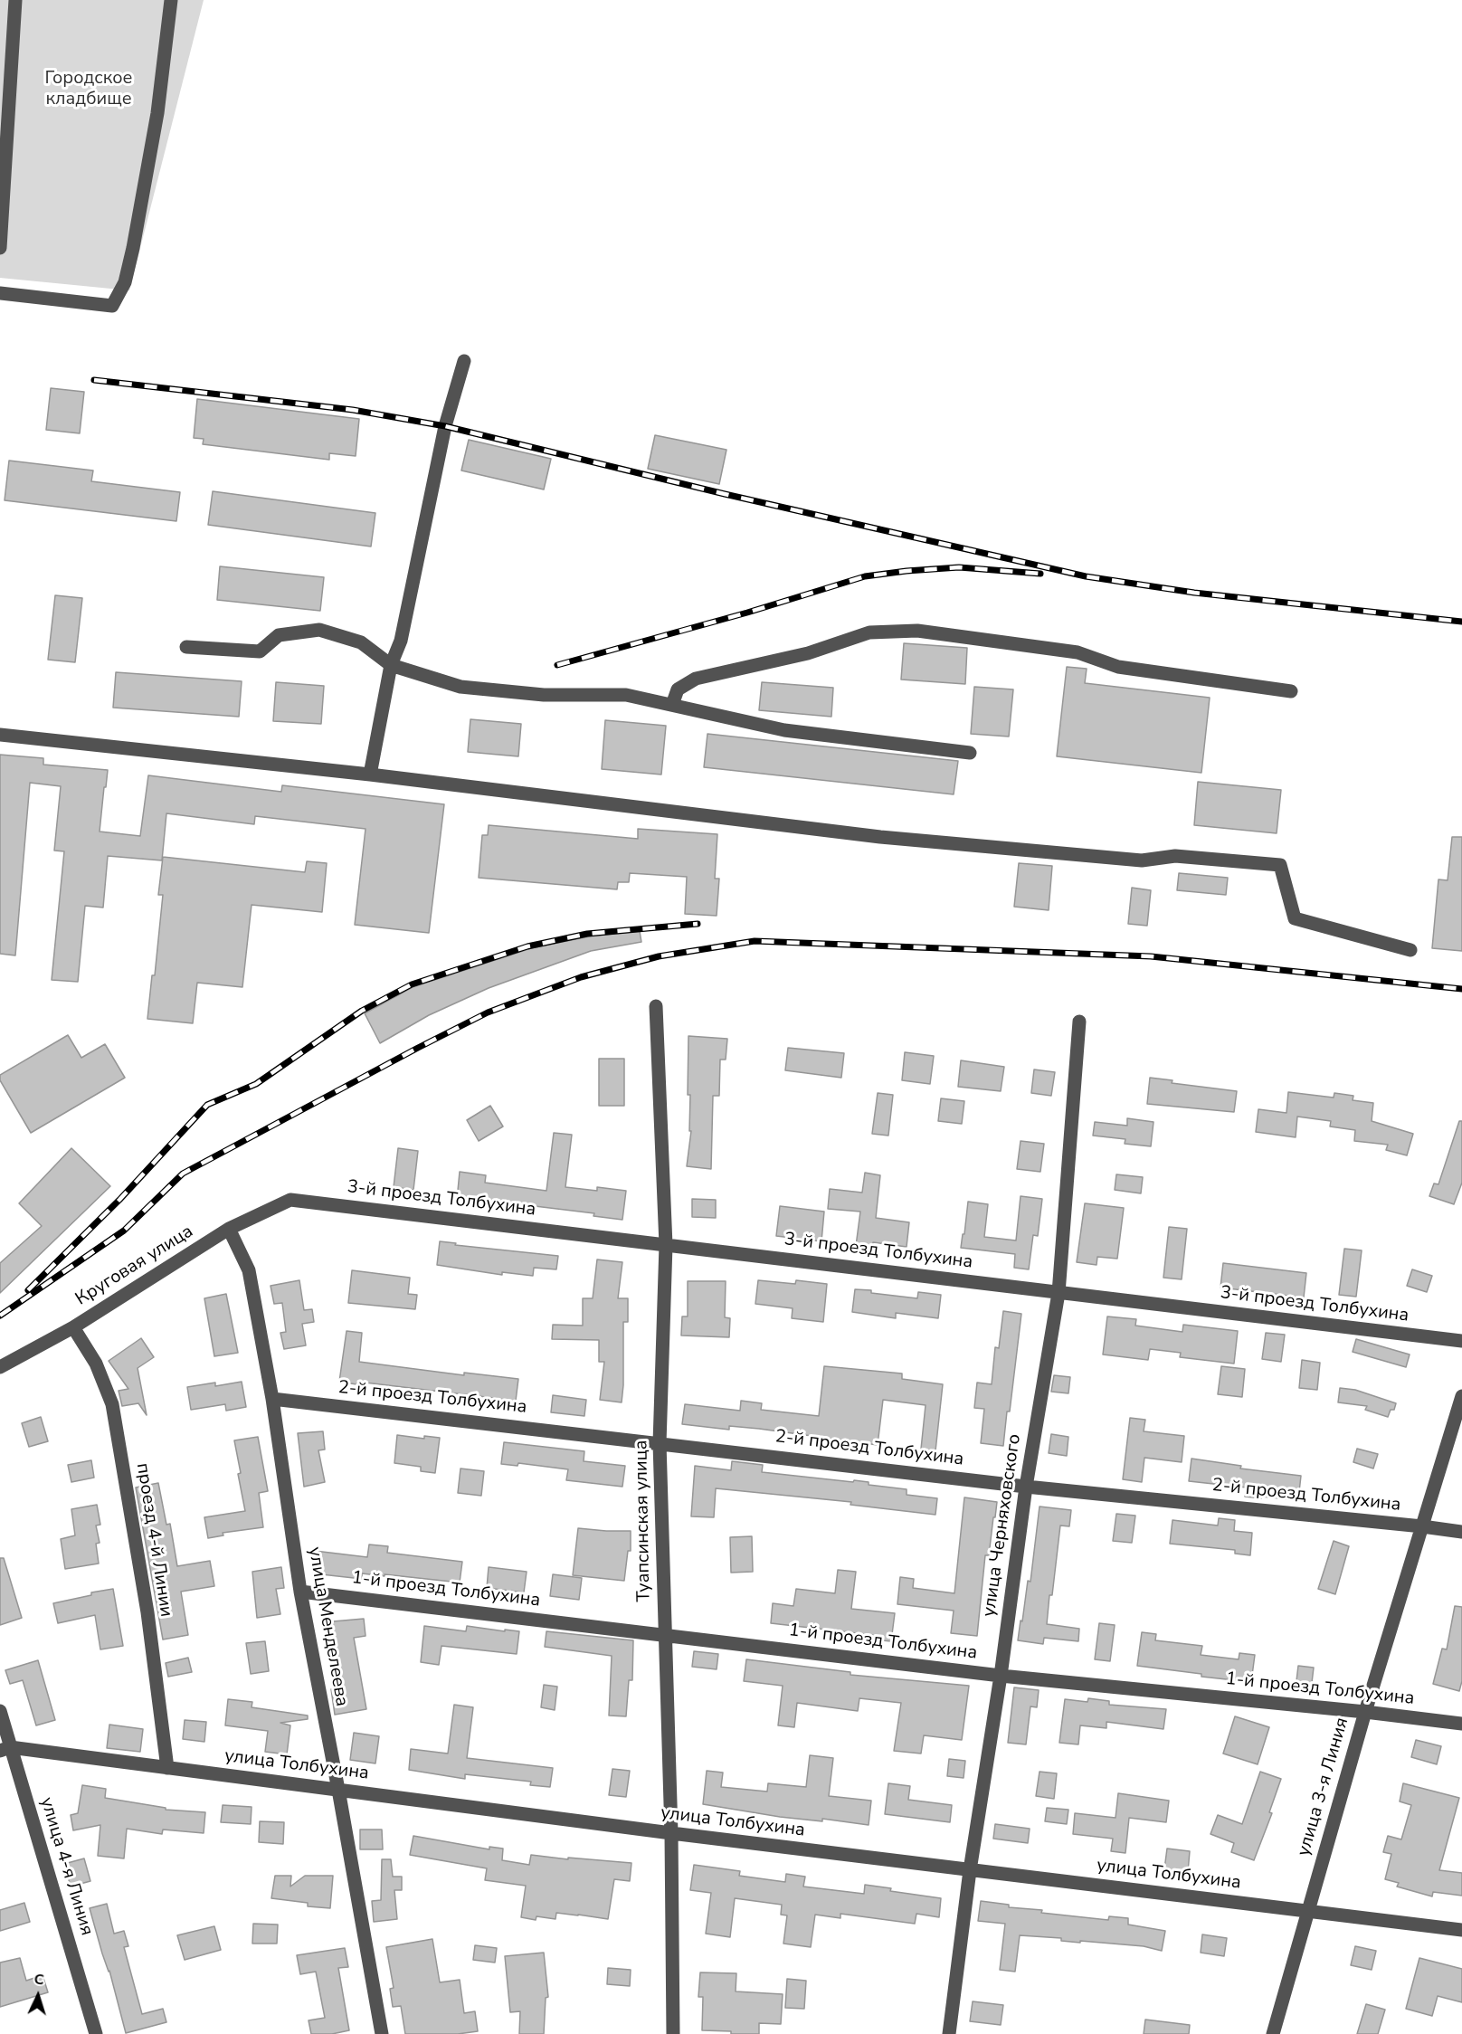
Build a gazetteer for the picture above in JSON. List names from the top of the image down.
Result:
{
  "streets": {
    "street": [
      "3-й проезд Толбухина",
      "Круговая улица",
      "2-й проезд Толбухина",
      "Туапсинская улица",
      "улица Черняховского",
      "проезд 4-й Линии",
      "1-й проезд Толбухина",
      "улица Менделеева",
      "улица Толбухина",
      "улица 3-я Линия",
      "улица 4-я Линия"
    ]
  },
  "crossings": [
    ["3-й проезд Толбухина", "Круговая улица"],
    ["3-й проезд Толбухина", "Туапсинская улица"],
    ["3-й проезд Толбухина", "улица Черняховского"],
    ["Круговая улица", "проезд 4-й Линии"],
    ["Круговая улица", "улица Менделеева"],
    ["2-й проезд Толбухина", "Туапсинская улица"],
    ["2-й проезд Толбухина", "улица Черняховского"],
    ["2-й проезд Толбухина", "улица Менделеева"],
    ["2-й проезд Толбухина", "улица 3-я Линия"],
    ["Туапсинская улица", "1-й проезд Толбухина"],
    ["Туапсинская улица", "улица Толбухина"],
    ["улица Черняховского", "1-й проезд Толбухина"],
    ["улица Черняховского", "улица Толбухина"],
    ["проезд 4-й Линии", "улица Толбухина"],
    ["1-й проезд Толбухина", "улица Менделеева"],
    ["1-й проезд Толбухина", "улица 3-я Линия"],
    ["улица Менделеева", "улица Толбухина"],
    ["улица Толбухина", "улица 3-я Линия"],
    ["улица Толбухина", "улица 4-я Линия"]
  ],
  "parks": ["Городское кладбище"],
  "north": "top"
}
